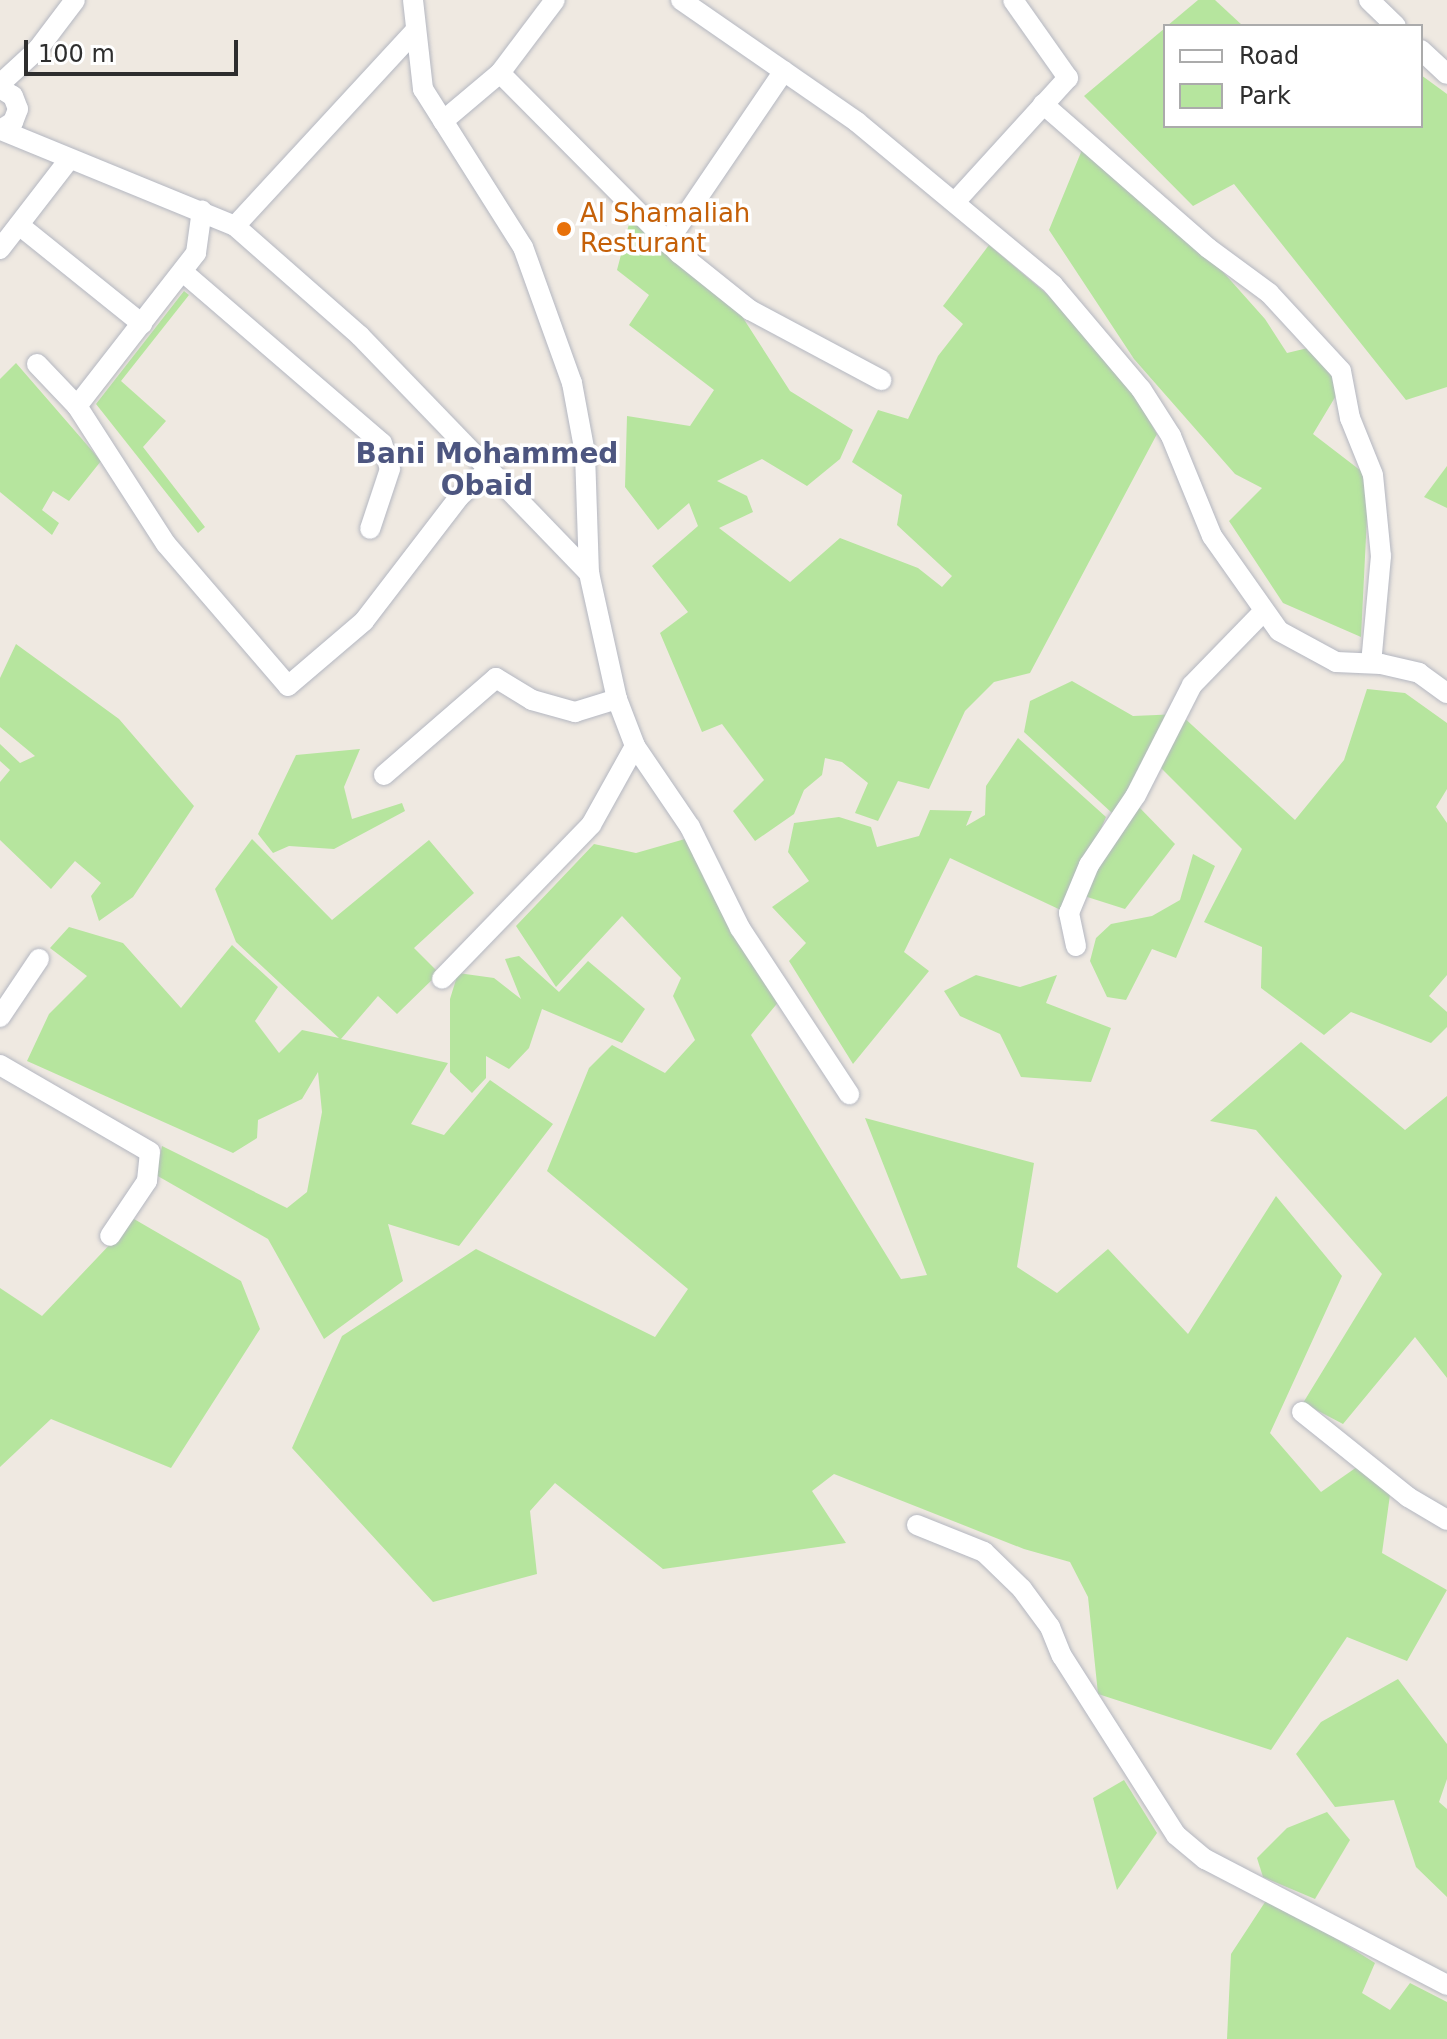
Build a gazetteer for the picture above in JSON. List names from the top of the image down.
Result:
{
  "districts": ["Bani Mohammed Obaid"],
  "places": ["Al Shamaliah Resturant"],
  "legend": ["Road", "Park"],
  "scale_bar": "100 m"
}
